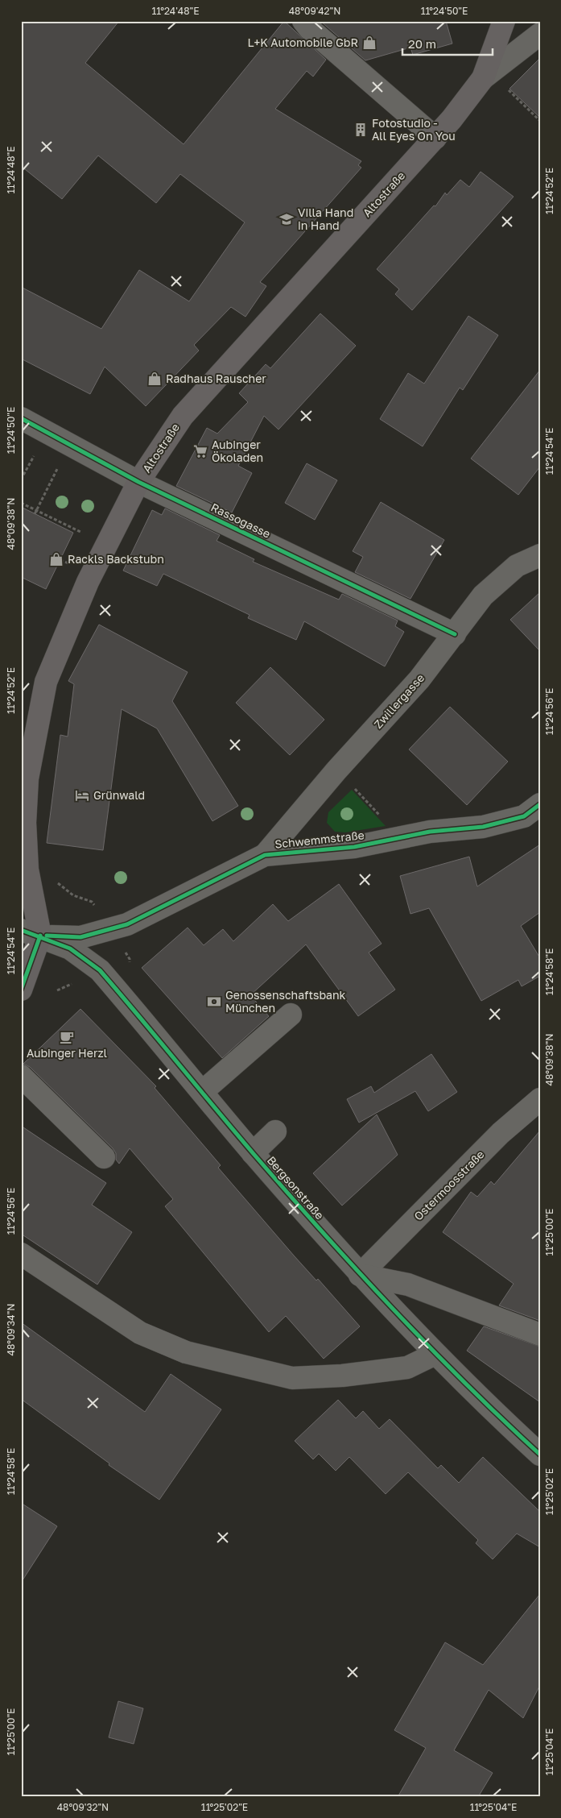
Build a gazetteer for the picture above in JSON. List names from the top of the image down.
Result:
{
  "streets": {
    "main road": ["Altostraße"],
    "street": [
      "Rassogasse",
      "Zwillergasse",
      "Schwemmstraße",
      "Ostermoosstraße",
      "Bergsonstraße"
    ]
  },
  "crossings": [
    ["Altostraße", "Rassogasse"],
    ["Altostraße", "Schwemmstraße"],
    ["Altostraße", "Bergsonstraße"],
    ["Rassogasse", "Zwillergasse"],
    ["Zwillergasse", "Schwemmstraße"],
    ["Schwemmstraße", "Bergsonstraße"],
    ["Ostermoosstraße", "Bergsonstraße"]
  ],
  "places": {
    "shop": ["L+K Automobile GbR", "Radhaus Rauscher", "Rackls Backstubn"],
    "building": ["Fotostudio - All Eyes On You"],
    "school or university": ["Villa Hand in Hand"],
    "supermarket": ["Aubinger Ökoladen"],
    "hotel": ["Grünwald"],
    "bank": ["Genossenschaftsbank München"],
    "cafe": ["Aubinger Herzl"]
  },
  "scale_bar": "20 m",
  "coordinates": [
    "11°24'48\"E",
    "48°09'42\"N",
    "11°24'50\"E",
    "11°24'52\"E",
    "11°24'54\"E",
    "48°09'38\"N",
    "11°24'56\"E",
    "11°24'58\"E",
    "11°25'00\"E",
    "48°09'34\"N",
    "11°25'02\"E",
    "11°25'04\"E",
    "48°09'32\"N"
  ]
}
